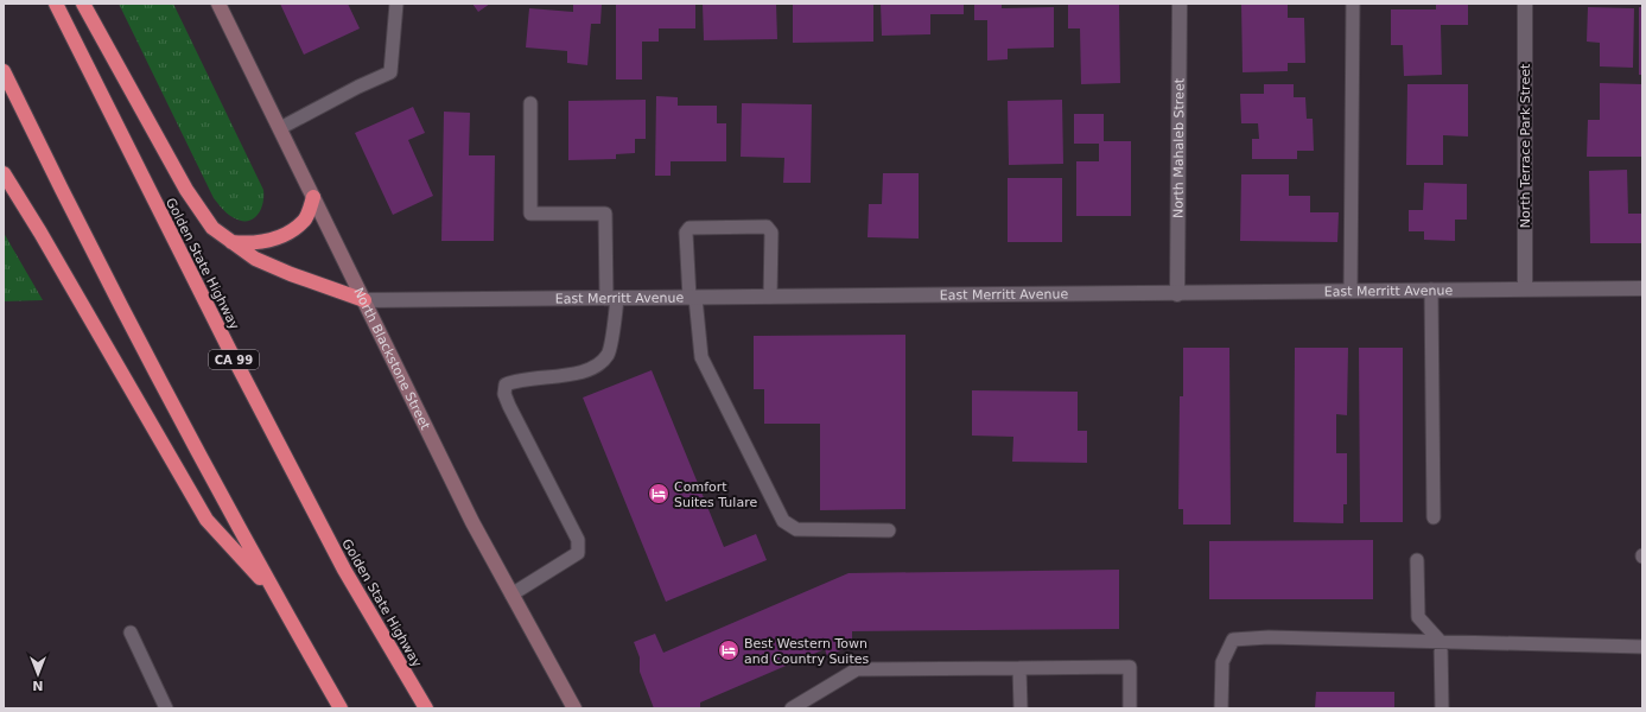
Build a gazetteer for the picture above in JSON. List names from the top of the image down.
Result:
{
  "streets": {
    "highway": ["Golden State Highway", "CA 99"],
    "main road": ["North Blackstone Street"],
    "street": ["North Terrace Park Street", "North Mahaleb Street", "East Merritt Avenue"]
  },
  "crossings": [
    ["North Terrace Park Street", "East Merritt Avenue"],
    ["North Mahaleb Street", "East Merritt Avenue"],
    ["East Merritt Avenue", "North Blackstone Street"]
  ],
  "places": {
    "hotel": ["Comfort Suites Tulare", "Best Western Town and Country Suites"]
  },
  "north": "bottom"
}
